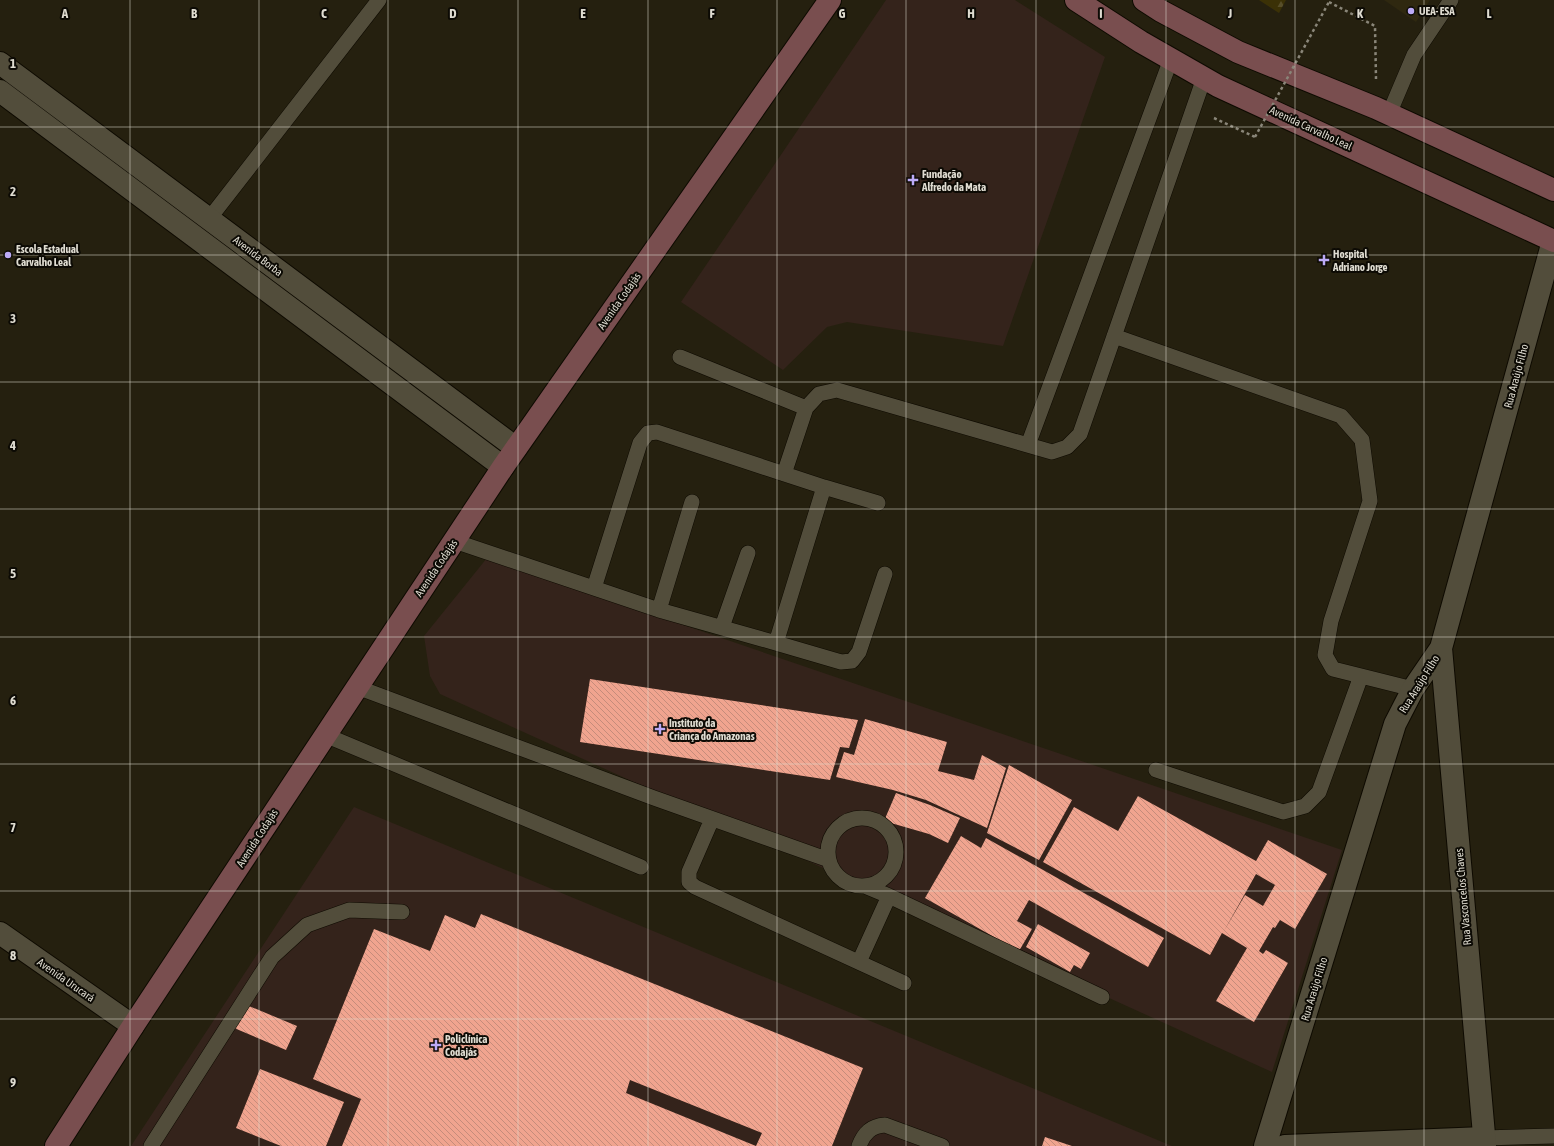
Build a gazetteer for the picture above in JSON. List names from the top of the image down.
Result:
{
  "streets": {
    "street": [
      "Avenida Carvalho Leal",
      "Avenida Borba",
      "Avenida Codajás",
      "Rua Araújo Filho",
      "Rua Vasconcelos Chaves",
      "Avenida Urucará"
    ]
  },
  "crossings": [
    ["Avenida Carvalho Leal", "Rua Araújo Filho"],
    ["Avenida Borba", "Avenida Codajás"],
    ["Avenida Codajás", "Avenida Urucará"],
    ["Rua Araújo Filho", "Rua Vasconcelos Chaves"]
  ],
  "places": {
    "other": ["UEA- ESA", "Escola Estadual Carvalho Leal"],
    "health": [
      "Fundação Alfredo da Mata",
      "Hospital Adriano Jorge",
      "Instituto da Criança do Amazonas",
      "Policlínica Codajás"
    ]
  },
  "grid": {
    "columns": [
      "A",
      "B",
      "C",
      "D",
      "E",
      "F",
      "G",
      "H",
      "I",
      "J",
      "K",
      "L"
    ],
    "rows": [
      "1",
      "2",
      "3",
      "4",
      "5",
      "6",
      "7",
      "8",
      "9"
    ]
  }
}
